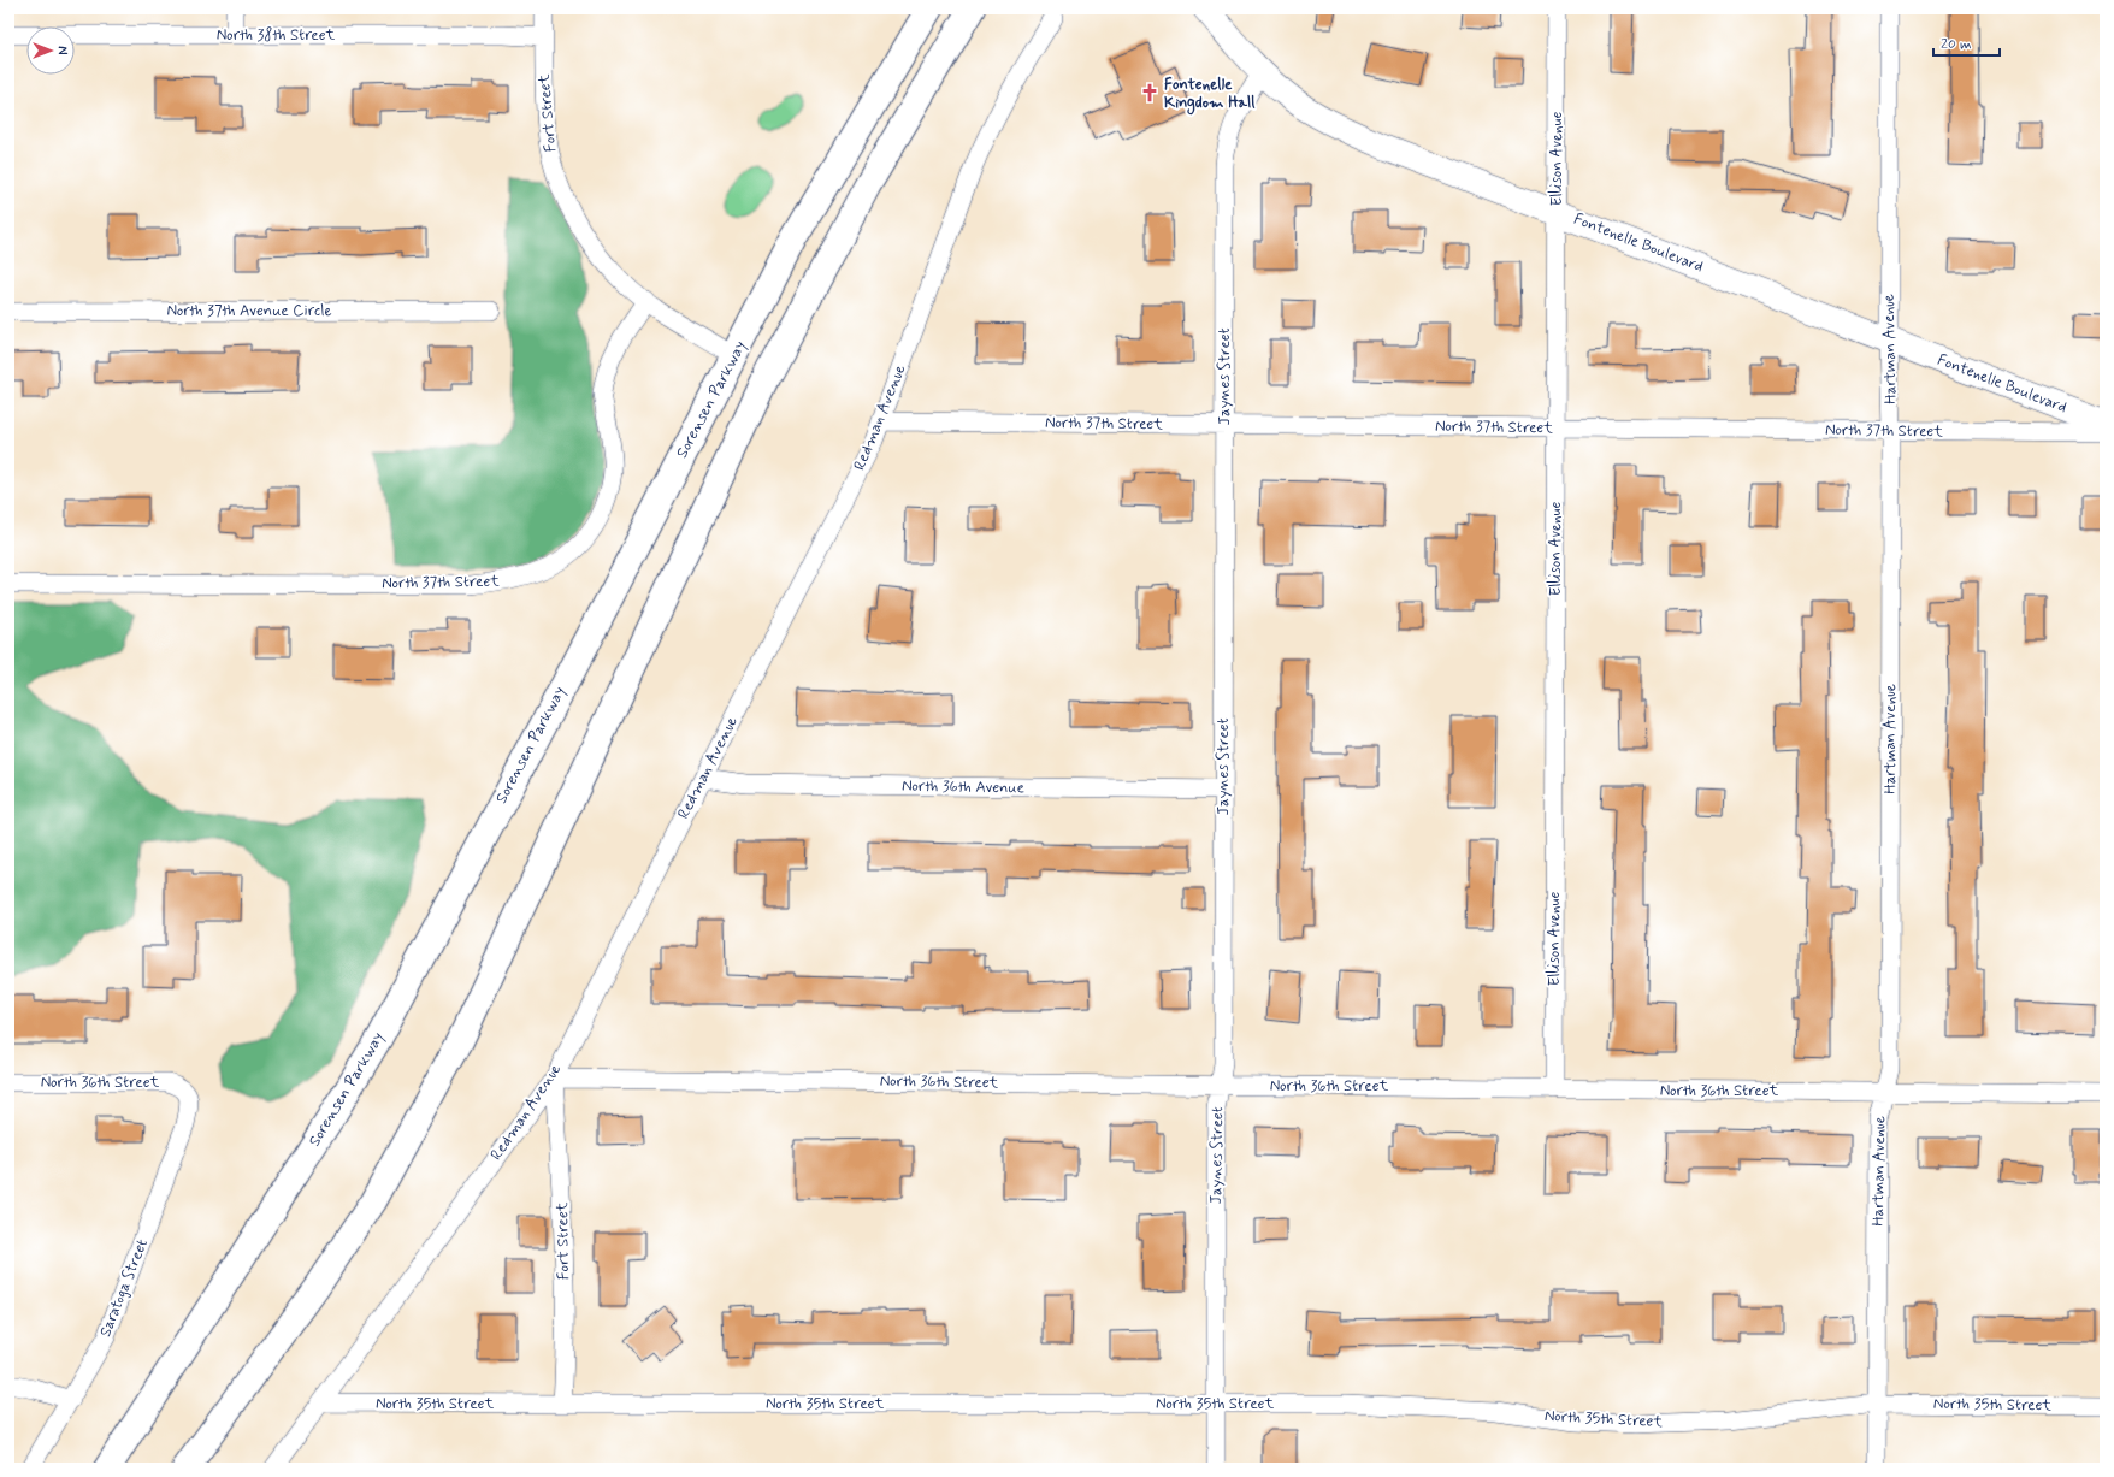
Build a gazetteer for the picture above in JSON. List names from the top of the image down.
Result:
{
  "streets": {
    "main road": ["Fontenelle Boulevard", "Sorensen Parkway"],
    "street": [
      "North 38th Street",
      "Fort Street",
      "Ellison Avenue",
      "North 37th Avenue Circle",
      "Hartman Avenue",
      "Jaynes Street",
      "Redman Avenue",
      "North 37th Street",
      "North 36th Avenue",
      "North 36th Street",
      "Saratoga Street",
      "North 35th Street"
    ]
  },
  "crossings": [
    ["North 38th Street", "Fort Street"],
    ["Fort Street", "Redman Avenue"],
    ["Fort Street", "North 37th Street"],
    ["Fort Street", "North 36th Street"],
    ["Fort Street", "North 35th Street"],
    ["Ellison Avenue", "Fontenelle Boulevard"],
    ["Ellison Avenue", "North 37th Street"],
    ["Ellison Avenue", "North 36th Street"],
    ["Fontenelle Boulevard", "Hartman Avenue"],
    ["Fontenelle Boulevard", "Jaynes Street"],
    ["Hartman Avenue", "North 37th Street"],
    ["Hartman Avenue", "North 36th Street"],
    ["Hartman Avenue", "North 35th Street"],
    ["Jaynes Street", "North 37th Street"],
    ["Jaynes Street", "North 36th Avenue"],
    ["Jaynes Street", "North 36th Street"],
    ["Jaynes Street", "North 35th Street"],
    ["Redman Avenue", "North 37th Street"],
    ["Redman Avenue", "North 36th Avenue"],
    ["Redman Avenue", "North 36th Street"],
    ["Redman Avenue", "North 35th Street"],
    ["North 36th Street", "Saratoga Street"]
  ],
  "places": {
    "church": ["Fontenelle Kingdom Hall"]
  },
  "scale_bar": "20 m",
  "north": "right"
}
